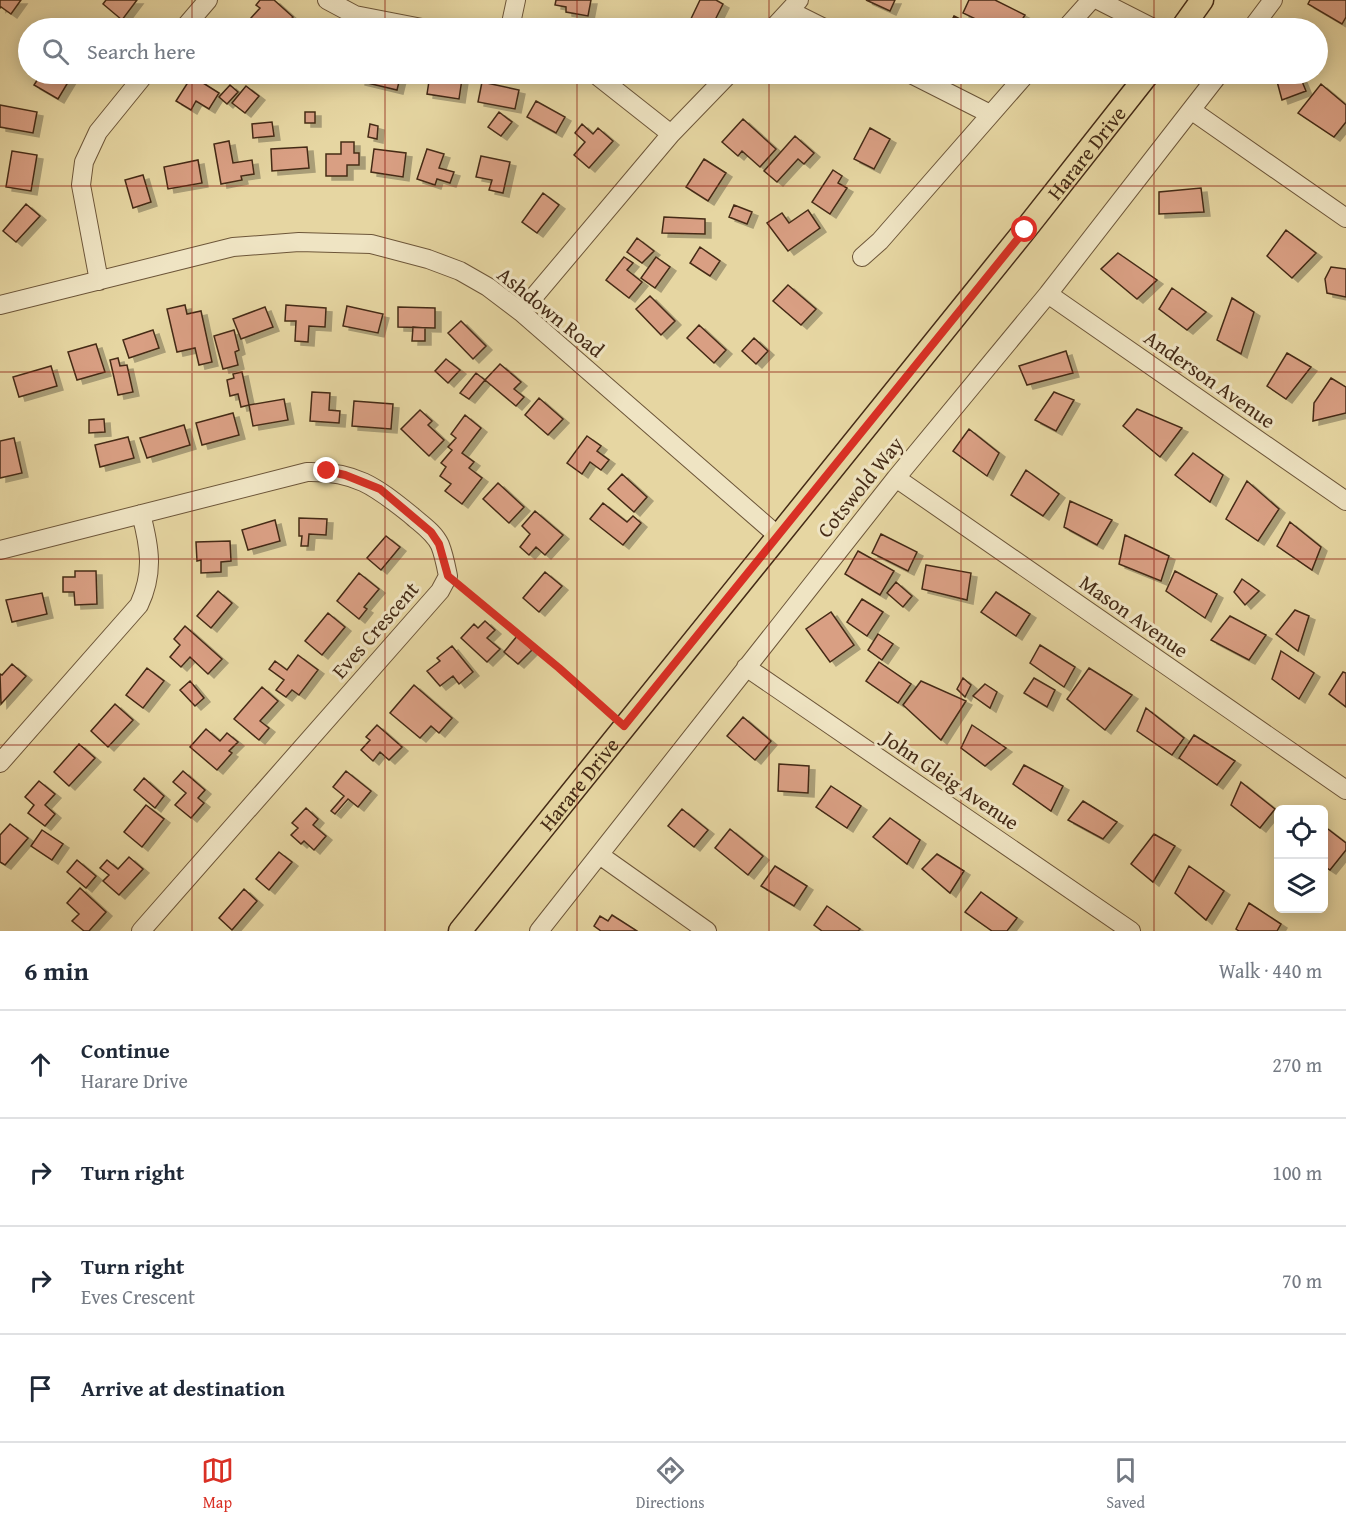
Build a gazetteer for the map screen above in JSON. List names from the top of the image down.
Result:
{
  "streets": {
    "main road": ["Harare Drive"],
    "street": [
      "Ashdown Road",
      "Anderson Avenue",
      "Cotswold Way",
      "Mason Avenue",
      "Eves Crescent",
      "John Gleig Avenue"
    ]
  },
  "crossings": [
    ["Harare Drive", "Ashdown Road"],
    ["Anderson Avenue", "Cotswold Way"],
    ["Cotswold Way", "Mason Avenue"],
    ["Cotswold Way", "John Gleig Avenue"]
  ],
  "page": {
    "search": "Search here",
    "heading": ["6 min", "Walk · 440 m"],
    "list": [
      ["Continue", "Harare Drive", "270 m"],
      ["Turn right", "100 m"],
      ["Turn right", "Eves Crescent", "70 m"],
      "Arrive at destination"
    ],
    "nav": ["Map", "Directions", "Saved"]
  }
}
